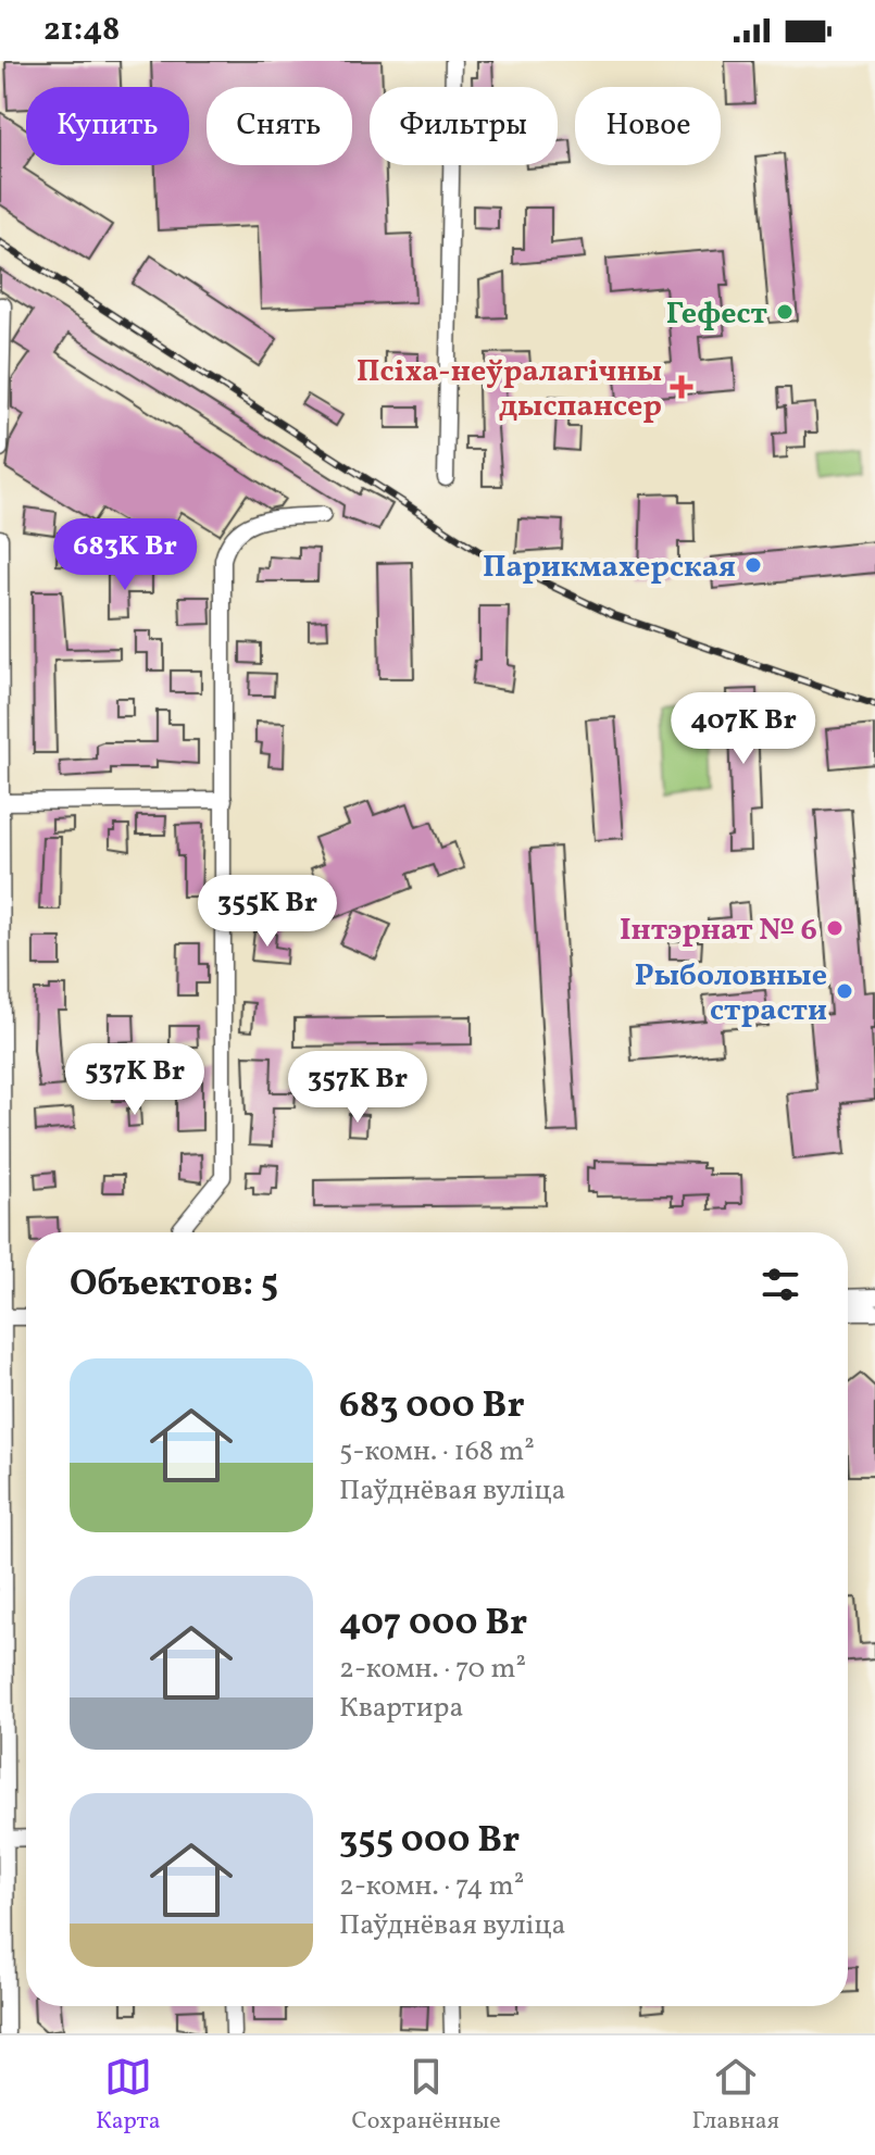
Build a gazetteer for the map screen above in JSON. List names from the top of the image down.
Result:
{
  "places": {
    "other": [
      "Гефест",
      "Парикмахерская",
      "Інтэрнат № 6",
      "Рыболовные страсти"
    ],
    "health": ["Псіха-неўралагічны дыспансер"]
  },
  "page": {
    "status": "21:48",
    "chip": [
      "Купить",
      "Снять",
      "Фильтры",
      "Новое"
    ],
    "price": [
      "683K Br",
      "407K Br",
      "355K Br",
      "537K Br",
      "357K Br"
    ],
    "heading": "Объектов: 5",
    "list": [
      {
        "name": "683 000 Br",
        "note": "5-комн. · 168 m² · Паўднёвая вуліца"
      },
      {
        "name": "407 000 Br",
        "note": "2-комн. · 70 m² · Квартира"
      },
      {
        "name": "355 000 Br",
        "note": "2-комн. · 74 m² · Паўднёвая вуліца"
      }
    ],
    "tabs": ["Карта", "Сохранённые", "Главная"]
  }
}
